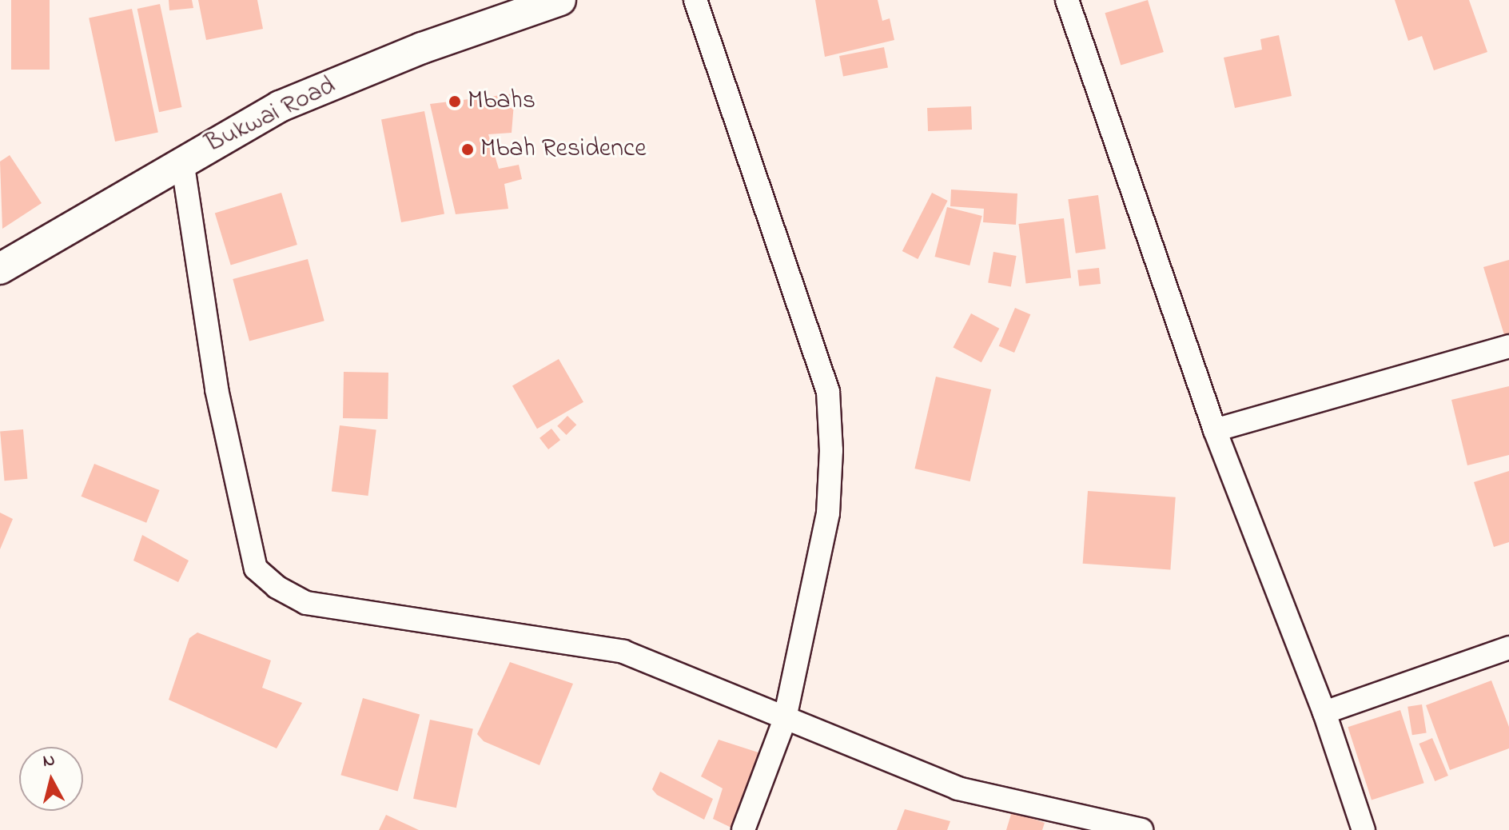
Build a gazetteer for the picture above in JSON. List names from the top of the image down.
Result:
{
  "streets": {
    "street": ["Bukwai Road"]
  },
  "places": ["Mbahs", "Mbah Residence"],
  "north": "top"
}
